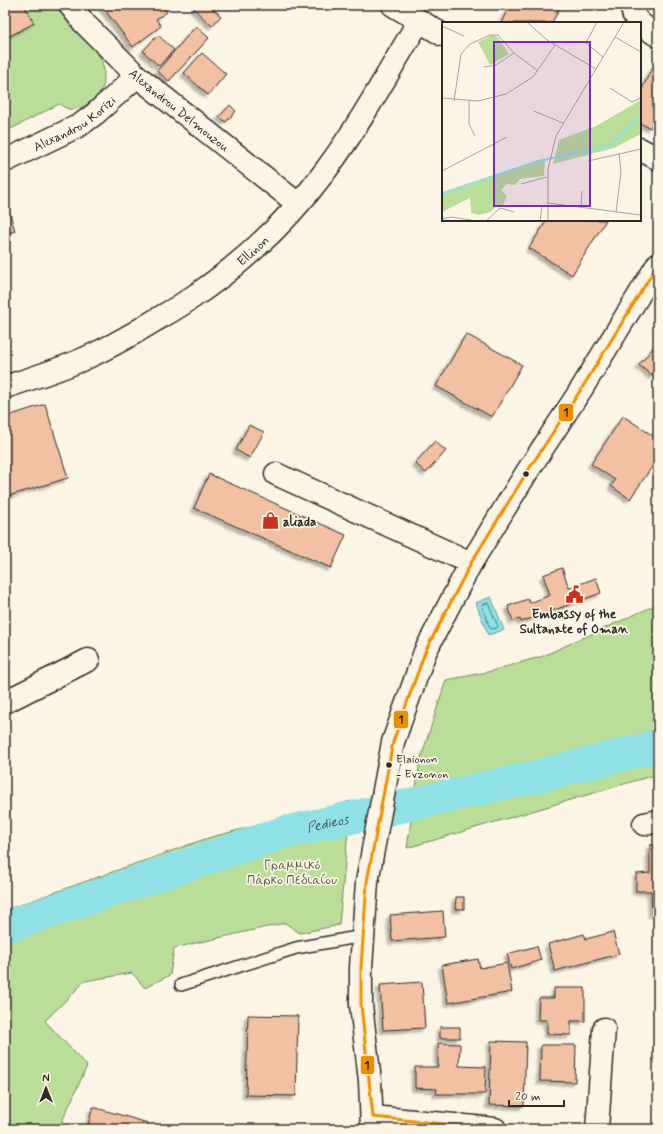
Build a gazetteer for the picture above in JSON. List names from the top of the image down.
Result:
{
  "streets": {
    "street": ["Alexandrou Delmouzou", "Alexandrou Korizi", "Ellinon"]
  },
  "crossings": [
    ["Alexandrou Delmouzou", "Alexandrou Korizi"],
    ["Alexandrou Delmouzou", "Ellinon"]
  ],
  "water": ["Pedieos"],
  "parks": ["Γραμμικό Πάρκο Πεδιαίου"],
  "places": {
    "shop": ["aliada"],
    "public building": ["Embassy of the Sultanate of Oman"],
    "other": ["Elaionon - Evzonon"]
  },
  "lines": ["transit line 1"],
  "scale_bar": "20 m",
  "north": "top"
}
